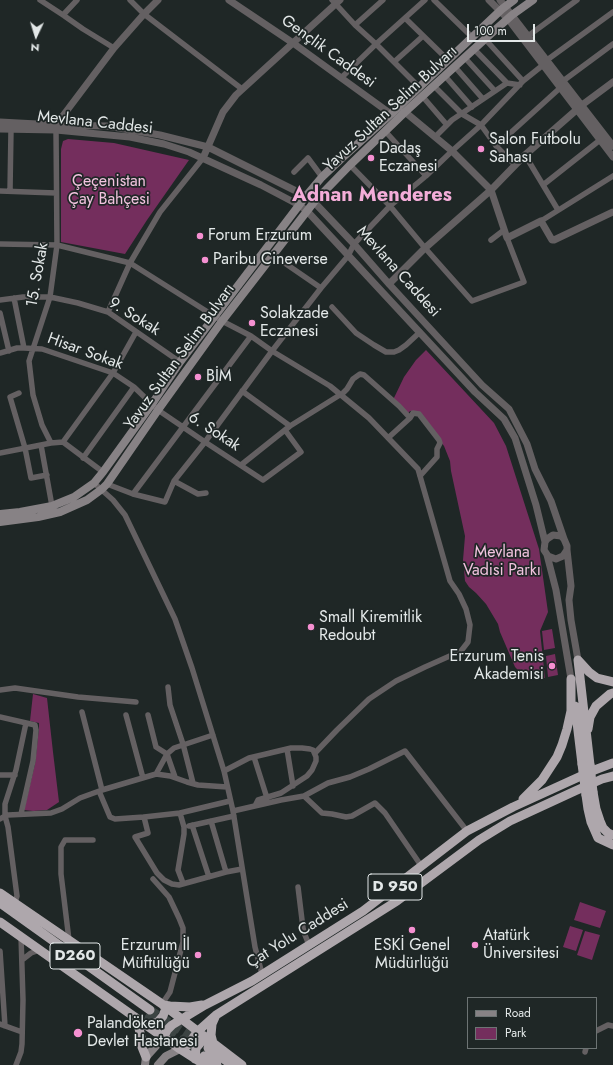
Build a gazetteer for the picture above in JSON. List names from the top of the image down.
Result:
{
  "streets": {
    "highway": ["D 950", "Çat Yolu Caddesi", "D260"],
    "main road": ["Yavuz Sultan Selim Bulvarı"],
    "street": [
      "Gençlik Caddesi",
      "Mevlana Caddesi",
      "15. Sokak",
      "9. Sokak",
      "Hisar Sokak",
      "6. Sokak"
    ]
  },
  "crossings": [
    ["Gençlik Caddesi", "Yavuz Sultan Selim Bulvarı"],
    ["Yavuz Sultan Selim Bulvarı", "Mevlana Caddesi"],
    ["Yavuz Sultan Selim Bulvarı", "9. Sokak"],
    ["Yavuz Sultan Selim Bulvarı", "Hisar Sokak"],
    ["Yavuz Sultan Selim Bulvarı", "6. Sokak"],
    ["Mevlana Caddesi", "15. Sokak"],
    ["15. Sokak", "9. Sokak"],
    ["15. Sokak", "Hisar Sokak"],
    ["Hisar Sokak", "6. Sokak"]
  ],
  "districts": ["Adnan Menderes"],
  "parks": ["Çeçenistan Çay Bahçesi", "Mevlana Vadisi Parkı"],
  "places": [
    "Salon Futbolu Sahası",
    "Dadaş Eczanesi",
    "Forum Erzurum",
    "Paribu Cineverse",
    "Solakzade Eczanesi",
    "BİM",
    "Small Kiremitlik Redoubt",
    "Erzurum Tenis Akademisi",
    "ESKİ Genel Müdürlüğü",
    "Atatürk Üniversitesi",
    "Erzurum İl Müftülüğü",
    "Palandöken Devlet Hastanesi"
  ],
  "legend": ["Road", "Park"],
  "scale_bar": "100 m",
  "north": "bottom"
}
